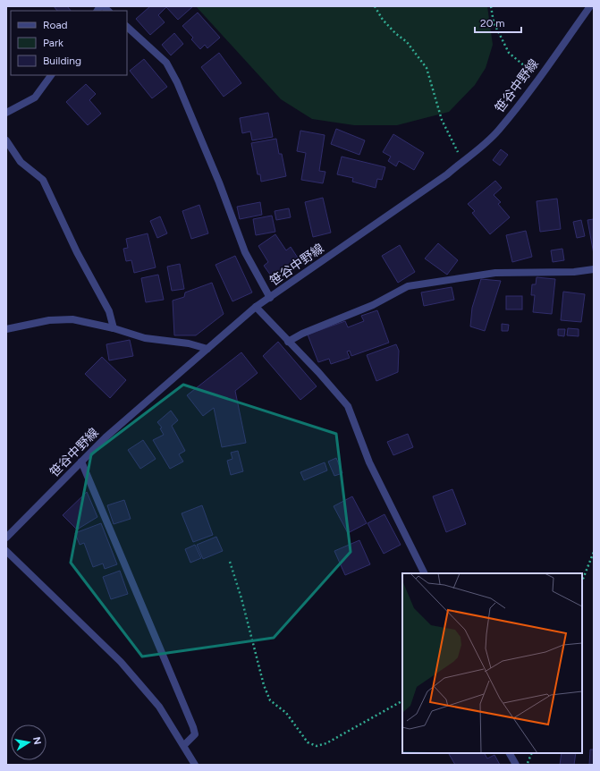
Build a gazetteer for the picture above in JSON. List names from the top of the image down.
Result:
{
  "streets": {
    "street": ["笹谷中野線"]
  },
  "legend": ["Road", "Park", "Building"],
  "scale_bar": "20 m",
  "north": "right"
}
